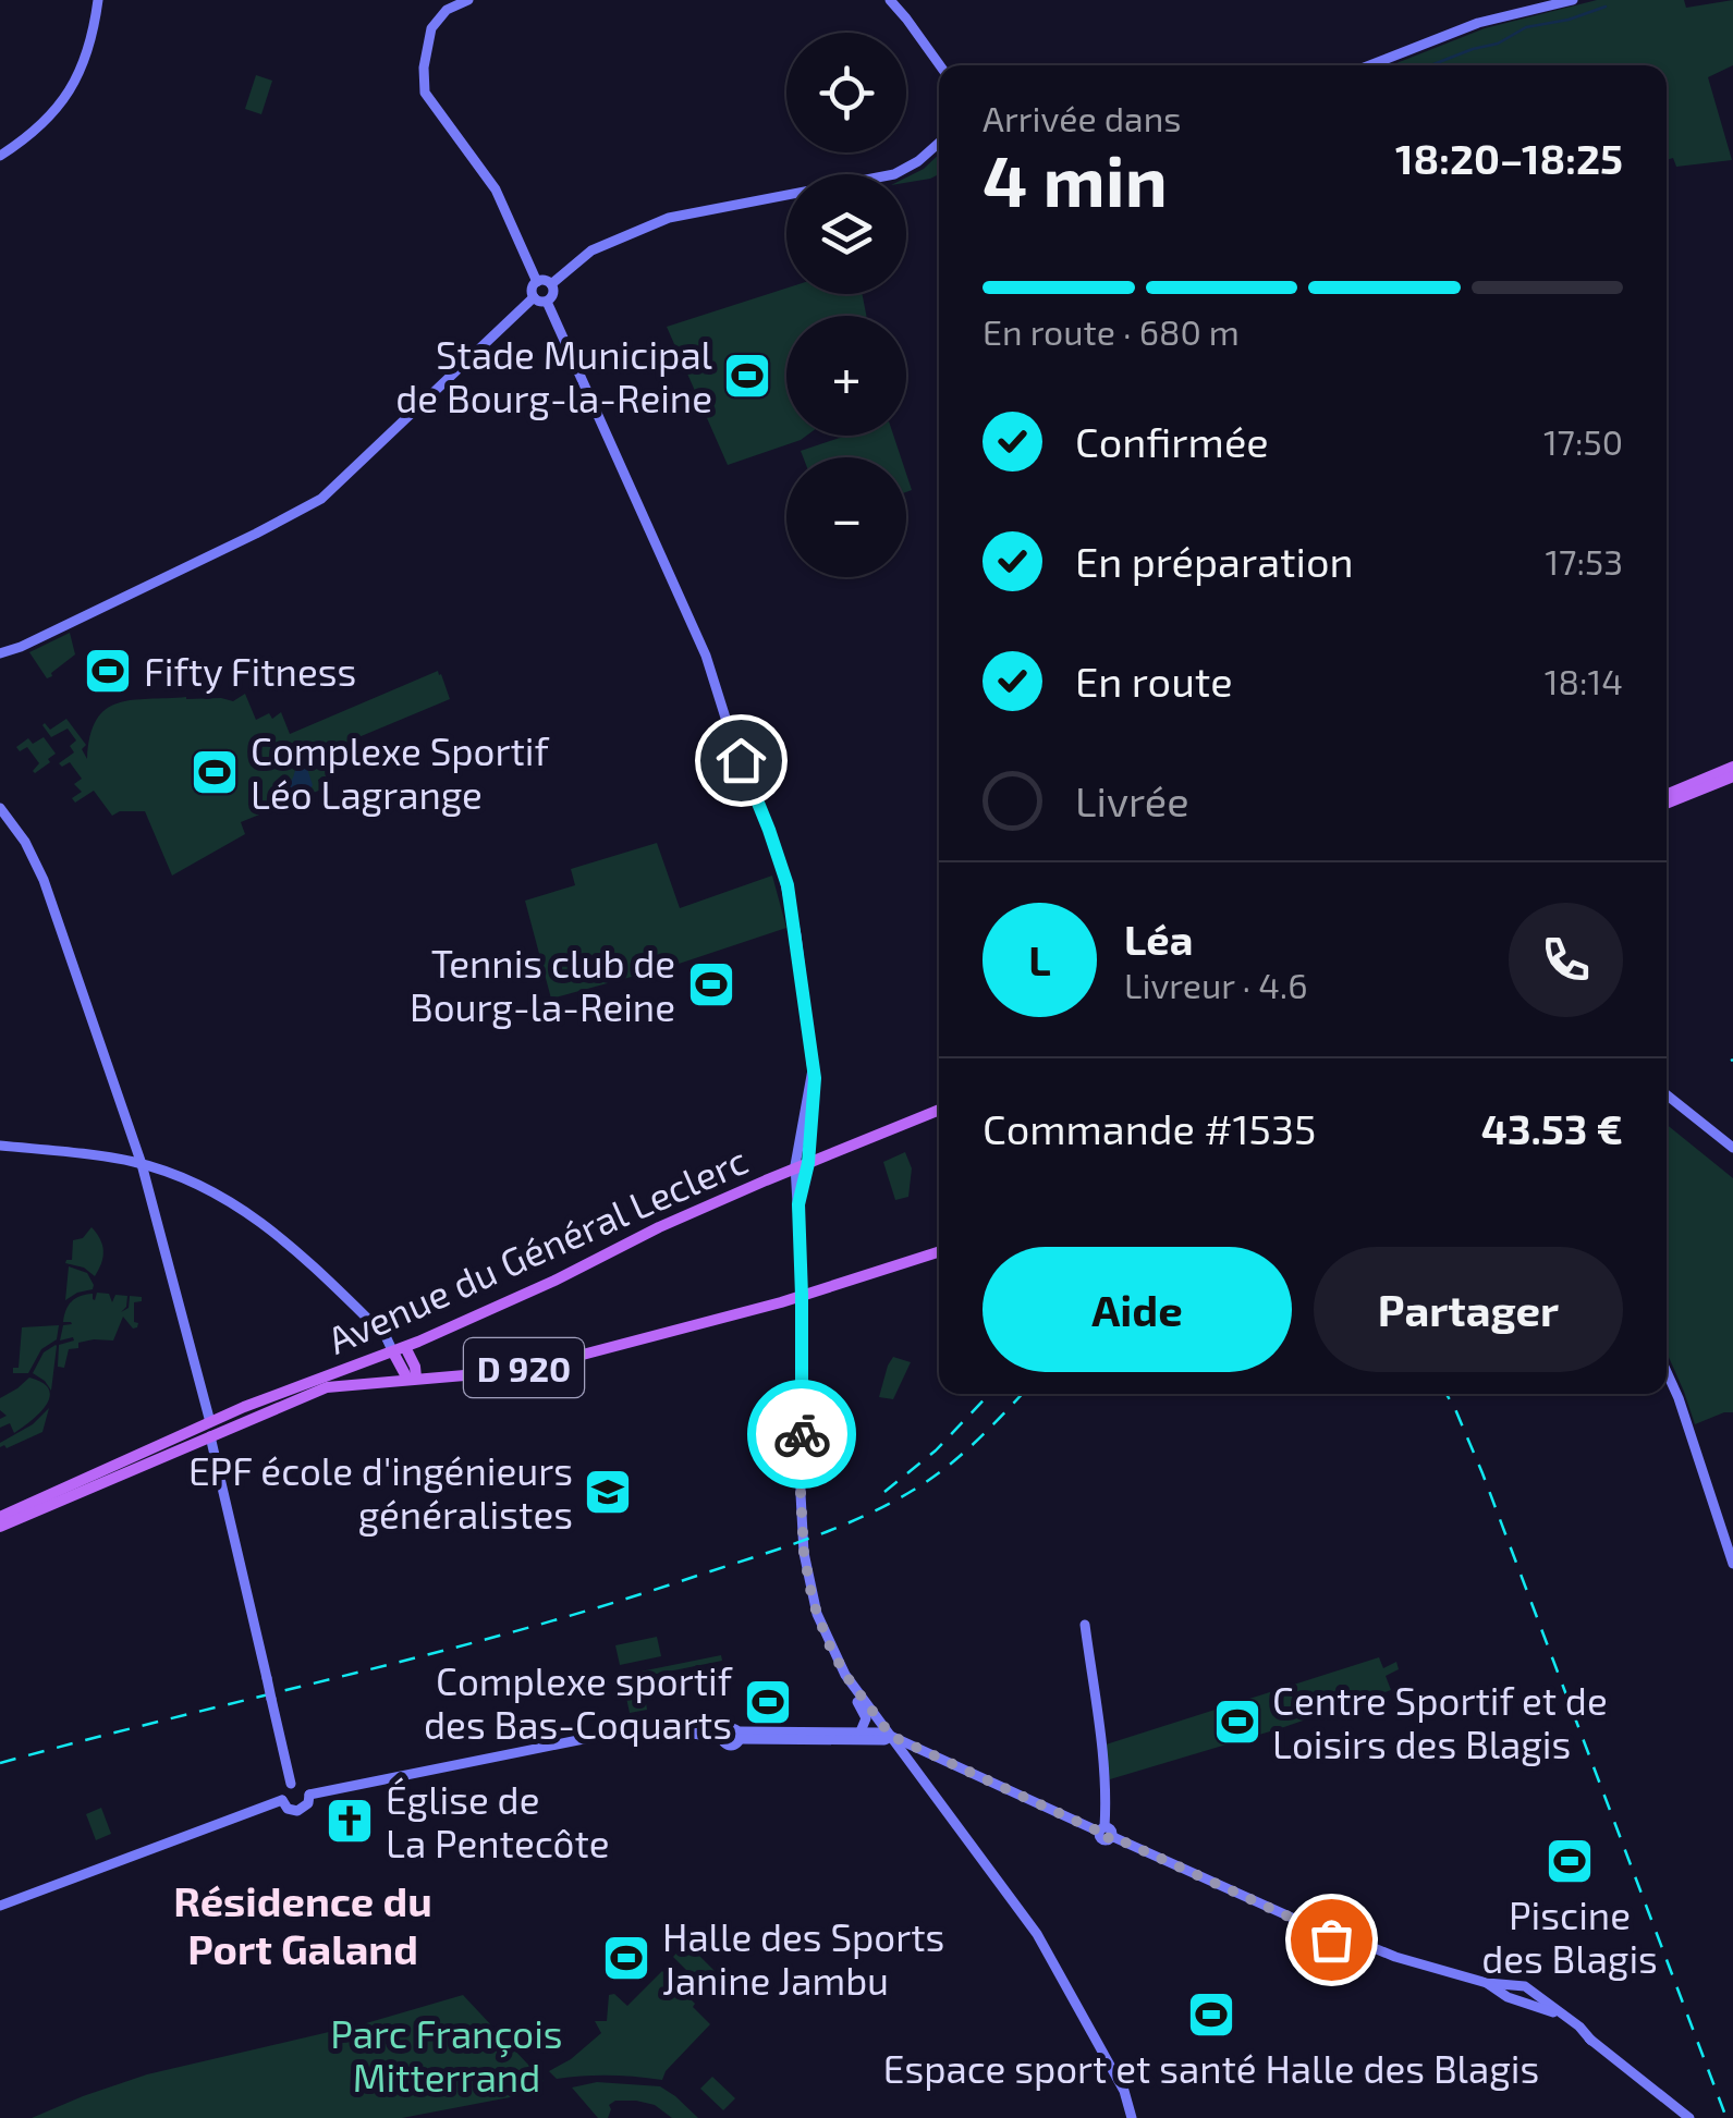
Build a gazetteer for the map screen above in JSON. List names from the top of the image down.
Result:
{
  "streets": {
    "main road": ["Avenue du Général Leclerc", "D 920"]
  },
  "crossings": [
    ["Avenue du Général Leclerc", "D 920"]
  ],
  "districts": ["Résidence du Port Galand"],
  "parks": ["Parc François Mitterrand"],
  "places": {
    "sports": [
      "Stade Municipal de Bourg-la-Reine",
      "Fifty Fitness",
      "Complexe Sportif Léo Lagrange",
      "Tennis club de Bourg-la-Reine",
      "Complexe sportif des Bas-Coquarts",
      "Centre Sportif et de Loisirs des Blagis",
      "Piscine des Blagis",
      "Halle des Sports Janine Jambu",
      "Espace sport et santé Halle des Blagis"
    ],
    "school or university": ["EPF école d'ingénieurs généralistes"],
    "church": ["Église de La Pentecôte"]
  },
  "page": {
    "map_buttons": ["+", "−"],
    "heading": ["4 min", "Arrivée dans", "18:20–18:25"],
    "panel": [
      "Léa",
      "Livreur · 4.6",
      "Commande #1535",
      "43.53 €"
    ],
    "bar": "En route · 680 m",
    "list": [
      ["Confirmée", "17:50"],
      ["En préparation", "17:53"],
      ["En route", "18:14"],
      "Livrée"
    ],
    "round": "L",
    "buttons": ["Aide", "Partager"]
  }
}
